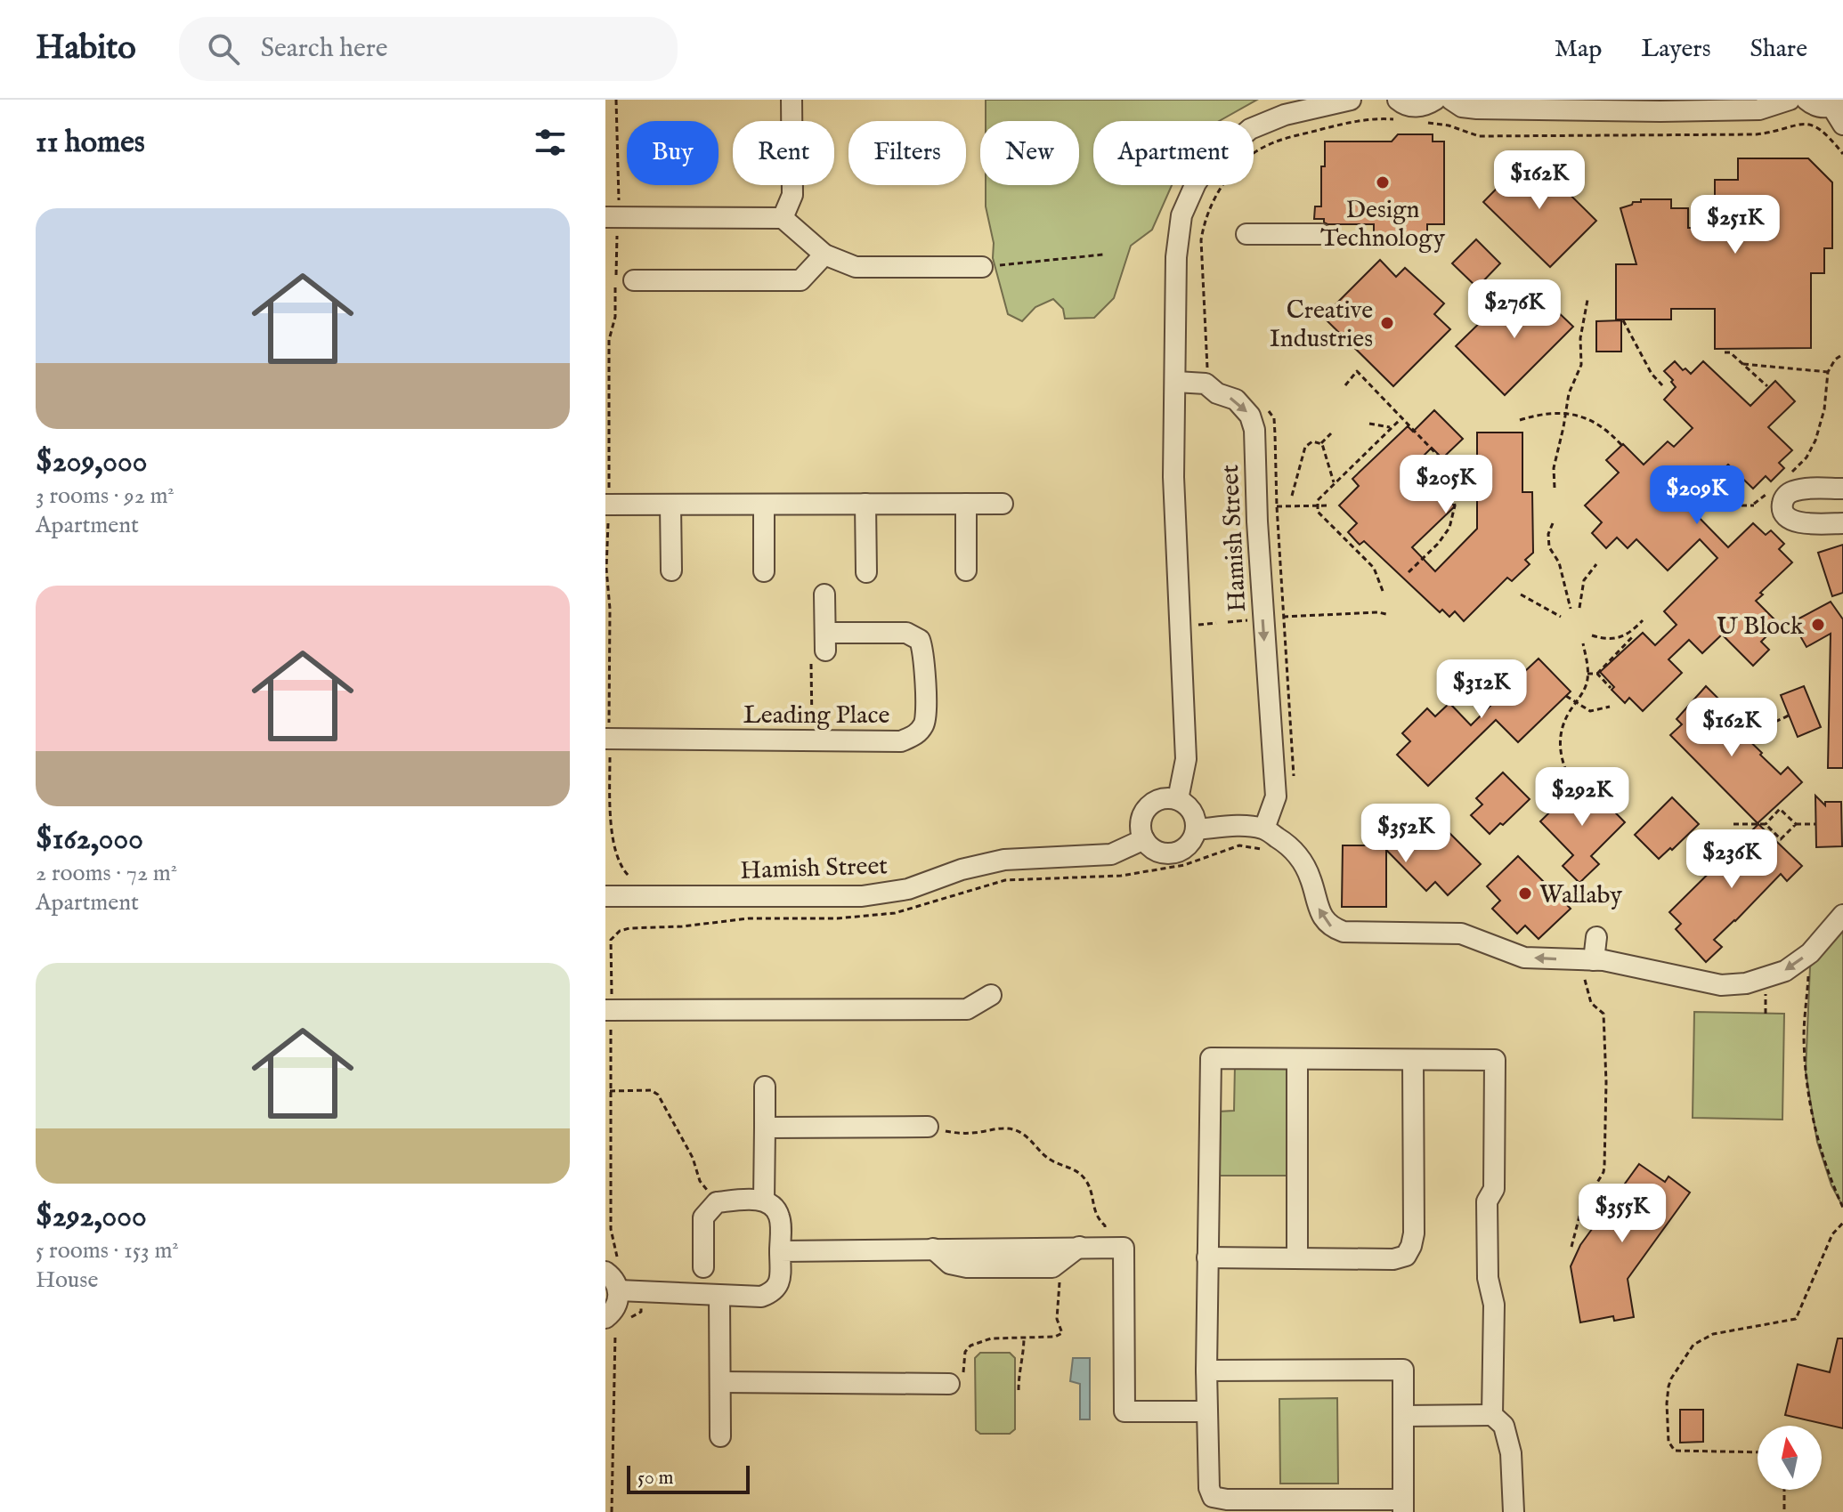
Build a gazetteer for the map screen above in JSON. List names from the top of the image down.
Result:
{
  "streets": {
    "street": ["Hamish Street", "Leading Place"]
  },
  "places": [
    "Design Technology",
    "Creative Industries",
    "U Block",
    "Wallaby"
  ],
  "scale_bar": "50 m",
  "north": "top",
  "page": {
    "header": "Habito",
    "search": "Search here",
    "nav": ["Map", "Layers", "Share"],
    "heading": "11 homes",
    "chip": [
      "Buy",
      "Rent",
      "Filters",
      "New",
      "Apartment"
    ],
    "price": [
      "$162K",
      "$251K",
      "$276K",
      "$205K",
      "$209K",
      "$312K",
      "$162K",
      "$292K",
      "$352K",
      "$236K",
      "$355K"
    ],
    "list": [
      {
        "name": "$209,000",
        "note": "3 rooms · 92 m² · Apartment"
      },
      {
        "name": "$162,000",
        "note": "2 rooms · 72 m² · Apartment"
      },
      {
        "name": "$292,000",
        "note": "5 rooms · 153 m² · House"
      }
    ],
    "scale": "50 m"
  }
}
